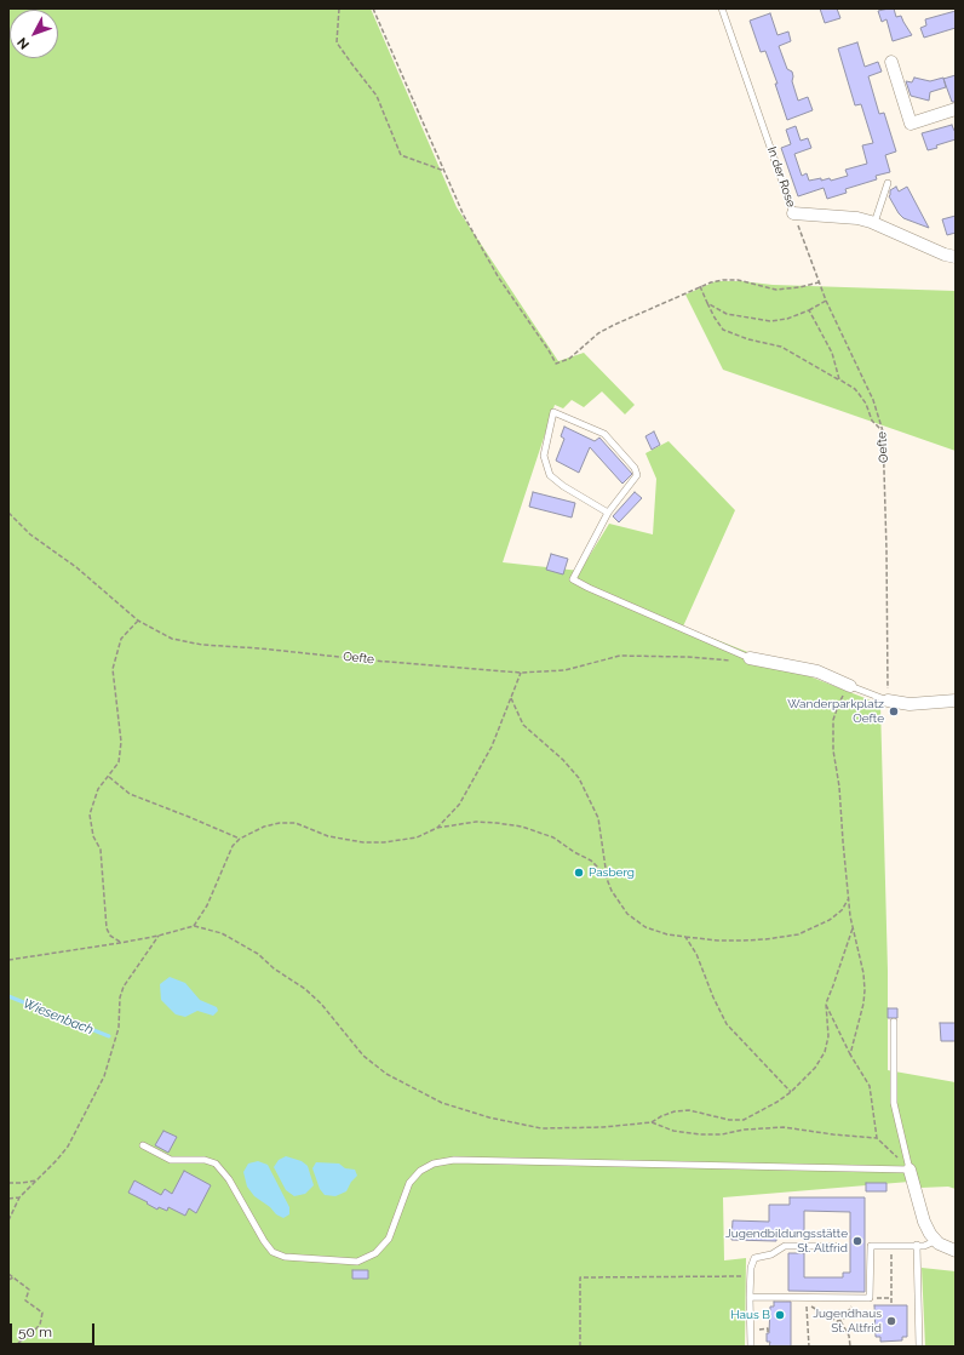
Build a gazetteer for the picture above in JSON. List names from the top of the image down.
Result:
{
  "streets": {
    "street": ["In der Rose"],
    "path": ["Oefte"]
  },
  "crossings": [
    ["In der Rose", "Oefte"]
  ],
  "water": ["Wiesenbach"],
  "places": [
    "Wanderparkplatz Oefte",
    "Pasberg",
    "Jugendbildungsstätte St. Altfrid",
    "Haus B",
    "Jugendhaus St. Altfrid"
  ],
  "scale_bar": "50 m",
  "north": "bottom left"
}
